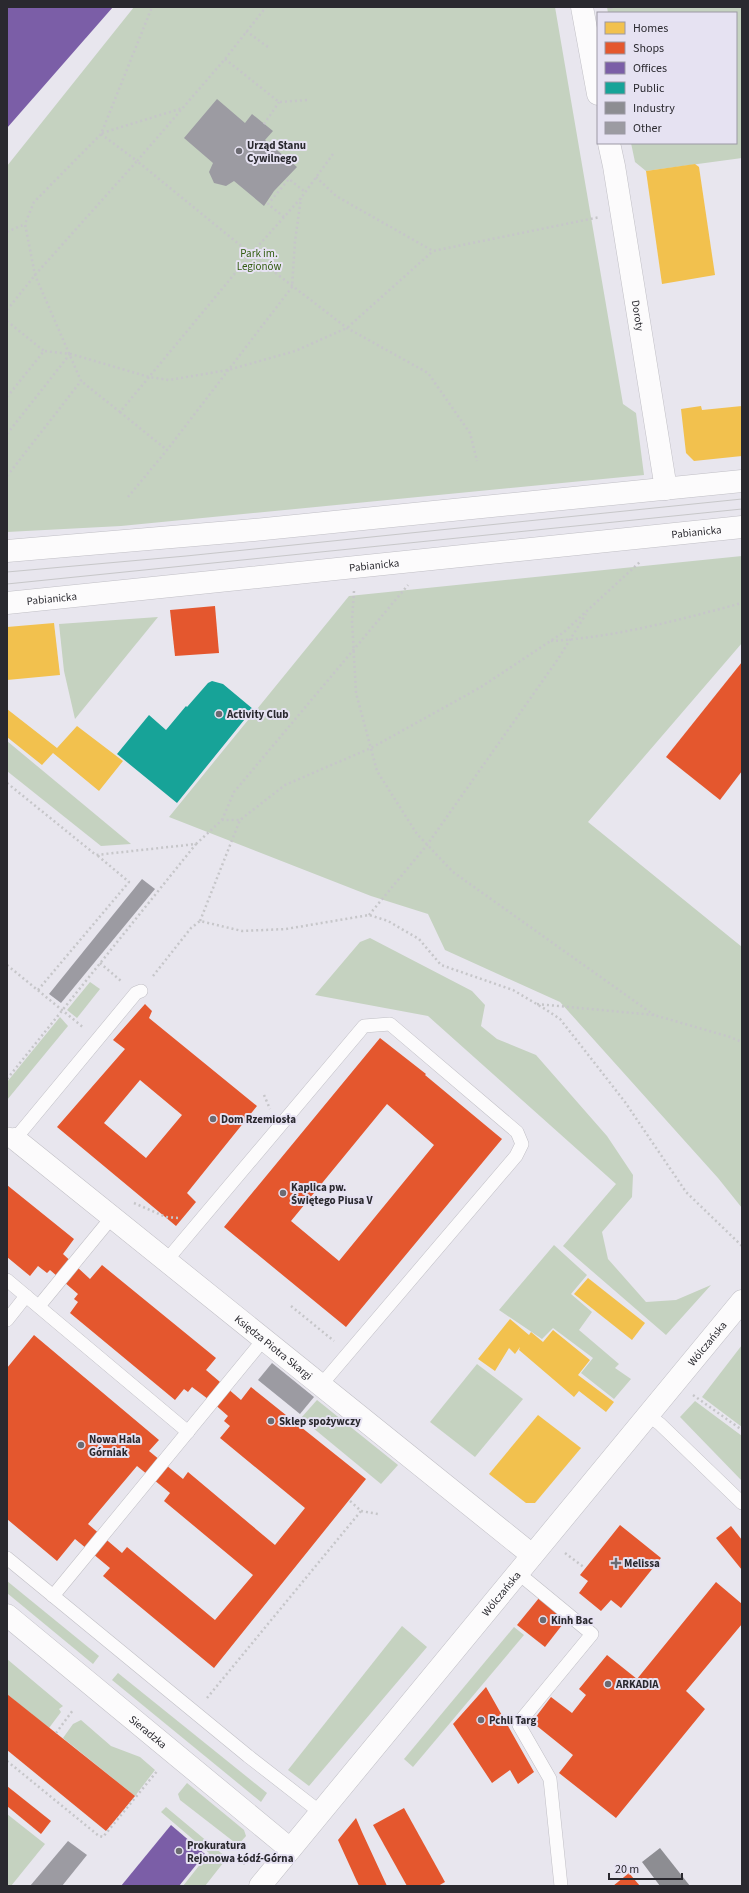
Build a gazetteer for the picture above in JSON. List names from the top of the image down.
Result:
{
  "streets": {
    "street": [
      "Doroty",
      "Pabianicka",
      "Wólczańska",
      "Księdza Piotra Skargi",
      "Sieradzka"
    ]
  },
  "crossings": [
    ["Wólczańska", "Księdza Piotra Skargi"],
    ["Wólczańska", "Sieradzka"]
  ],
  "parks": ["Park im. Legionów"],
  "places": {
    "other": [
      "Urząd Stanu Cywilnego",
      "Activity Club",
      "Dom Rzemiosła",
      "Kaplica pw. Świętego Piusa V",
      "Sklep spożywczy",
      "Nowa Hala Górniak",
      "Kinh Bac",
      "ARKADIA",
      "Pchli Targ",
      "Prokuratura Rejonowa Łódź-Górna"
    ],
    "health": ["Melissa"]
  },
  "legend": [
    "Homes",
    "Shops",
    "Offices",
    "Public",
    "Industry",
    "Other"
  ],
  "scale_bar": "20 m"
}
